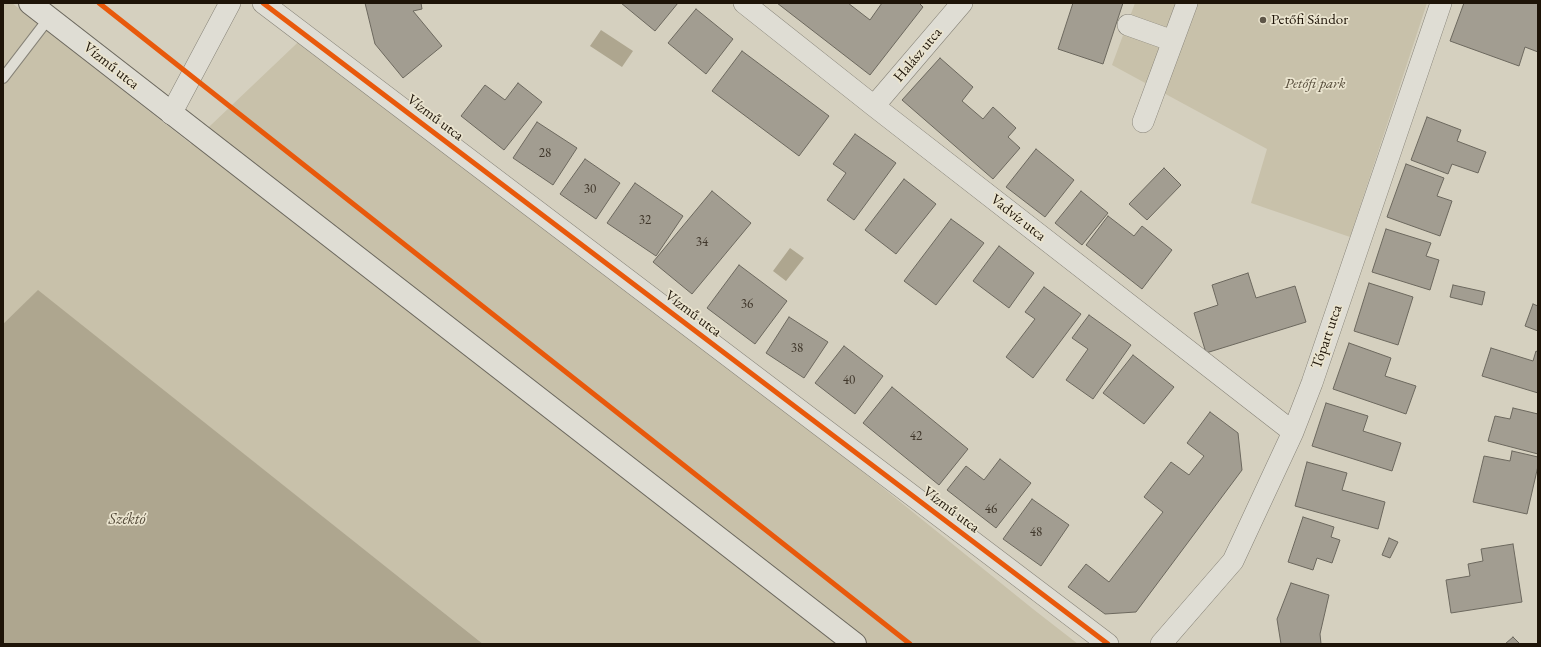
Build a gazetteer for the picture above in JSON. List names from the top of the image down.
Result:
{
  "streets": {
    "main road": ["Vízmű utca"],
    "street": ["Halász utca", "Vadvíz utca", "Tópart utca"]
  },
  "crossings": [
    ["Halász utca", "Vadvíz utca"],
    ["Vadvíz utca", "Tópart utca"]
  ],
  "water": ["Széktó"],
  "parks": ["Petőfi park"],
  "places": ["Petőfi Sándor"],
  "house_numbers": [
    "28",
    "30",
    "32",
    "34",
    "36",
    "38",
    "40",
    "42",
    "46",
    "48"
  ]
}
